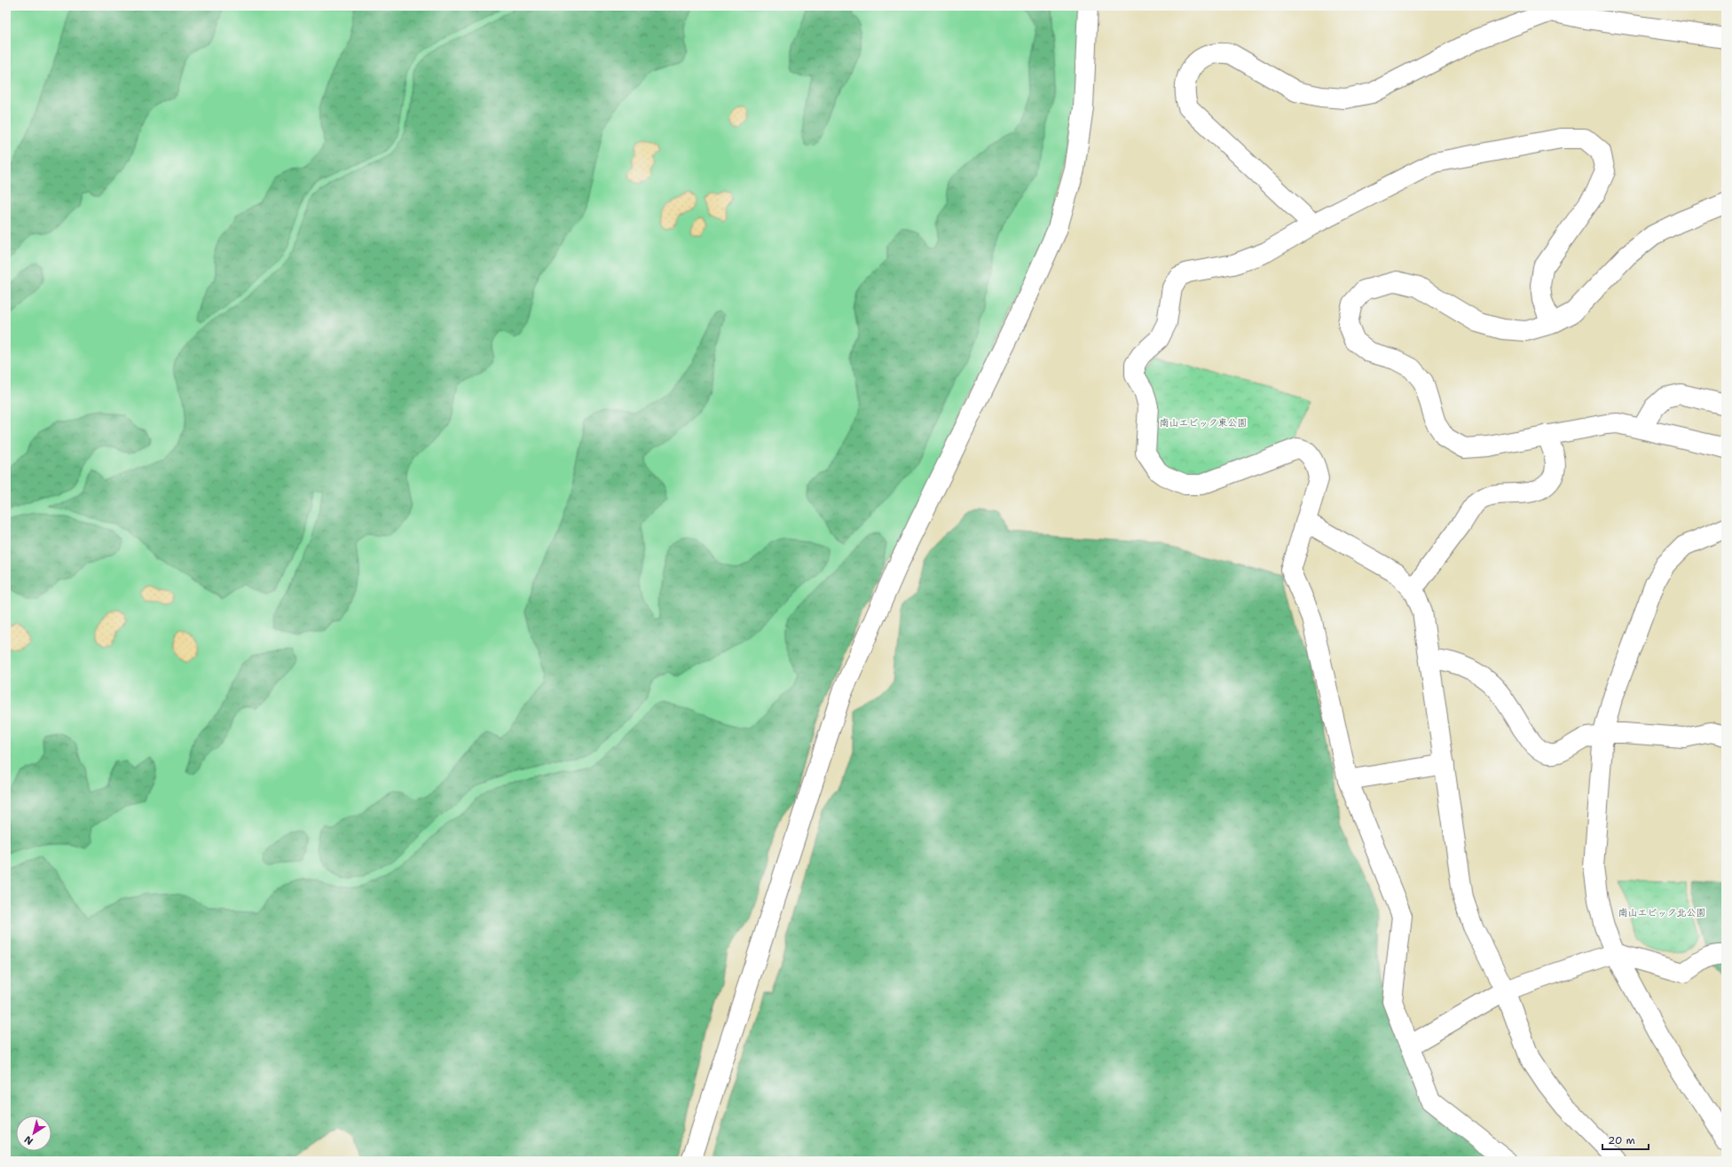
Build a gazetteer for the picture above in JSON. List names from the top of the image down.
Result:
{
  "parks": ["南山エピック東公園", "南山エピック北公園"],
  "scale_bar": "20 m",
  "north": "bottom left"
}
